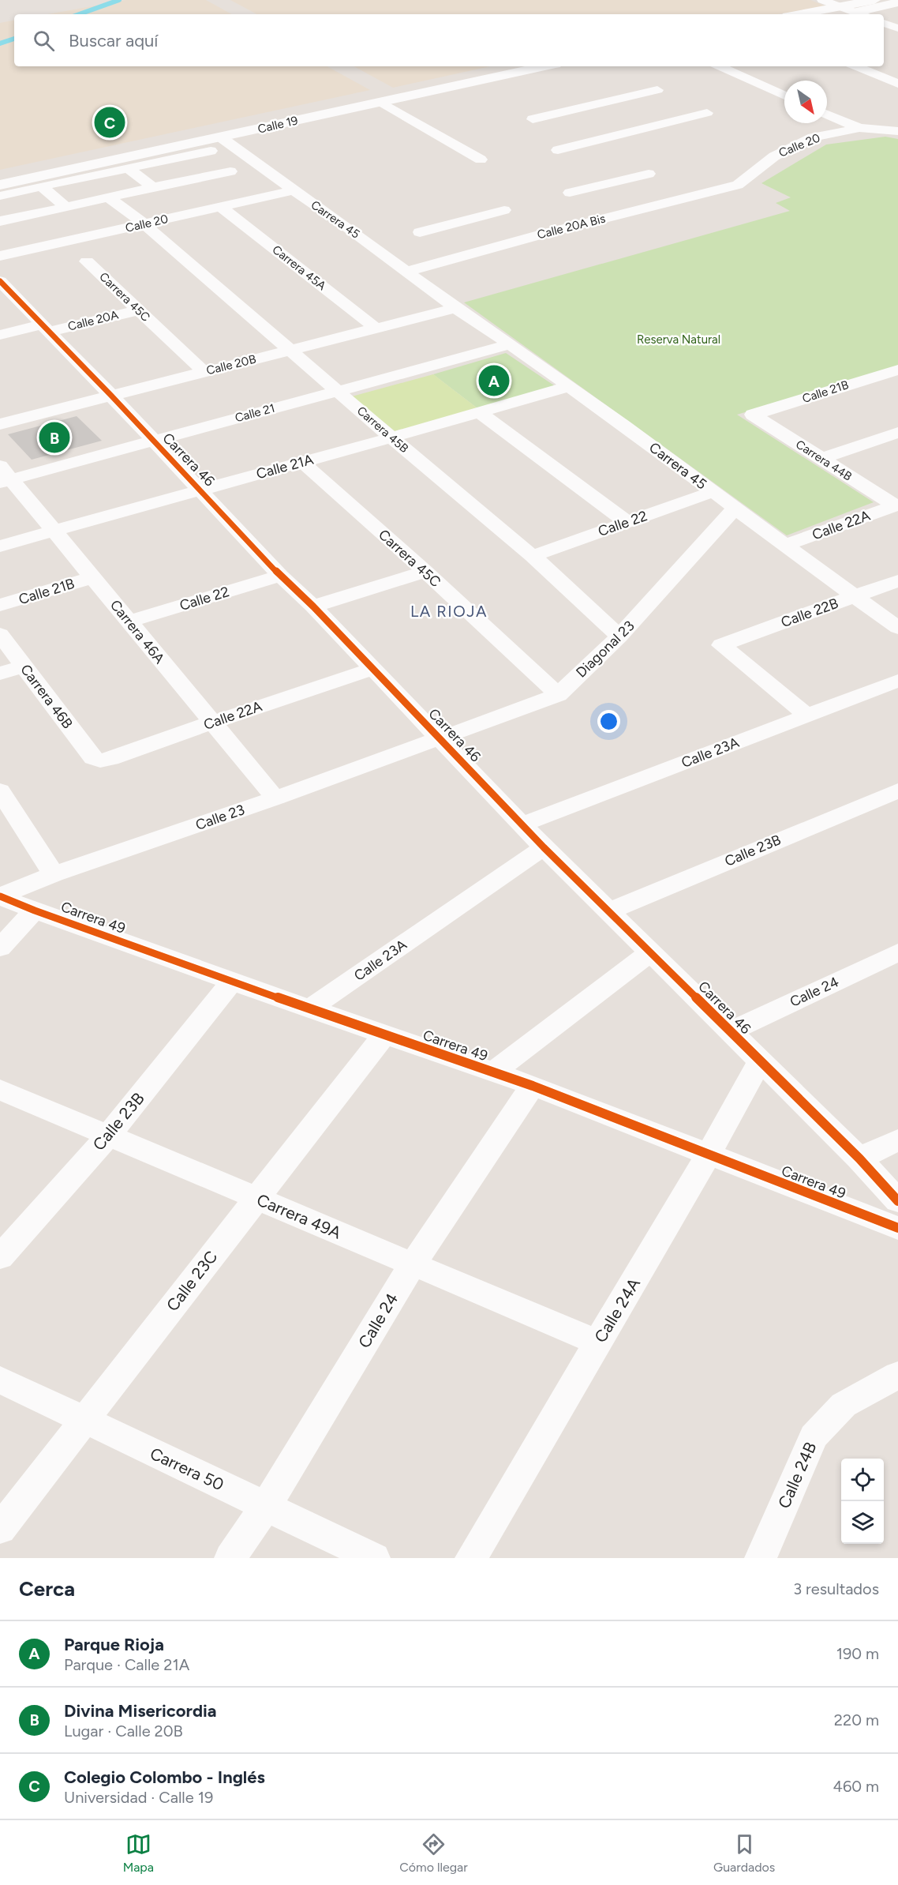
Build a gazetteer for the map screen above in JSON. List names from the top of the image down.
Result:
{
  "streets": {
    "main road": ["Calle 19"],
    "street": [
      "Calle 20",
      "Carrera 45",
      "Calle 20A Bis",
      "Carrera 45A",
      "Carrera 45C",
      "Calle 20A",
      "Calle 20B",
      "Calle 21B",
      "Calle 21",
      "Carrera 45B",
      "Carrera 46",
      "Carrera 44B",
      "Calle 21A",
      "Calle 22",
      "Calle 22A",
      "Calle 22B",
      "Carrera 46A",
      "Diagonal 23",
      "Carrera 46B",
      "Calle 23A",
      "Calle 23",
      "Calle 23B",
      "Carrera 49",
      "Calle 24",
      "Carrera 49A",
      "Calle 23C",
      "Calle 24A",
      "Carrera 50",
      "Calle 24B"
    ]
  },
  "crossings": [
    ["Calle 19", "Carrera 45"],
    ["Calle 20", "Carrera 45"],
    ["Calle 20", "Calle 20A Bis"],
    ["Calle 20", "Carrera 45A"],
    ["Calle 20", "Carrera 45B"],
    ["Carrera 45", "Calle 20A Bis"],
    ["Carrera 45", "Calle 20B"],
    ["Carrera 45", "Calle 21"],
    ["Carrera 45", "Calle 21A"],
    ["Carrera 45", "Calle 22"],
    ["Carrera 45", "Calle 22A"],
    ["Carrera 45", "Calle 22B"],
    ["Carrera 45A", "Calle 20B"],
    ["Carrera 45C", "Calle 20A"],
    ["Carrera 45C", "Calle 20B"],
    ["Carrera 45C", "Calle 21A"],
    ["Carrera 45C", "Diagonal 23"],
    ["Calle 20A", "Carrera 46"],
    ["Calle 20B", "Carrera 45B"],
    ["Calle 20B", "Carrera 46"],
    ["Calle 21B", "Carrera 44B"],
    ["Calle 21B", "Carrera 46A"],
    ["Calle 21", "Carrera 45B"],
    ["Calle 21", "Carrera 46"],
    ["Calle 21", "Carrera 46A"],
    ["Carrera 45B", "Calle 21A"],
    ["Carrera 45B", "Calle 22"],
    ["Carrera 45B", "Diagonal 23"],
    ["Carrera 46", "Calle 21A"],
    ["Carrera 46", "Calle 22"],
    ["Carrera 46", "Calle 22A"],
    ["Carrera 46", "Diagonal 23"],
    ["Carrera 46", "Calle 23A"],
    ["Carrera 46", "Calle 23"],
    ["Carrera 46", "Calle 23B"],
    ["Carrera 46", "Calle 24"],
    ["Carrera 46", "Calle 24A"],
    ["Carrera 44B", "Calle 22A"],
    ["Calle 21A", "Carrera 46A"],
    ["Calle 22", "Carrera 46A"],
    ["Calle 22A", "Carrera 46A"],
    ["Calle 22A", "Carrera 46B"],
    ["Calle 22B", "Calle 23A"],
    ["Carrera 46A", "Calle 23"],
    ["Diagonal 23", "Calle 23"],
    ["Calle 23A", "Carrera 49"],
    ["Calle 23", "Carrera 49"],
    ["Calle 23B", "Carrera 49"],
    ["Calle 23B", "Carrera 49A"],
    ["Carrera 49", "Calle 24"],
    ["Carrera 49", "Calle 23C"],
    ["Carrera 49", "Calle 24A"],
    ["Calle 24", "Carrera 49A"],
    ["Calle 24", "Carrera 50"],
    ["Carrera 49A", "Calle 23C"],
    ["Carrera 49A", "Calle 24A"],
    ["Calle 23C", "Carrera 50"]
  ],
  "districts": ["LA RIOJA"],
  "parks": ["Reserva Natural"],
  "north": "bottom right",
  "page": {
    "search": "Buscar aquí",
    "pins": ["C", "A", "B"],
    "heading": ["Cerca", "3 resultados"],
    "list": [
      {
        "mark": "A",
        "name": "Parque Rioja",
        "note": "Parque · Calle 21A",
        "value": "190 m"
      },
      {
        "mark": "B",
        "name": "Divina Misericordia",
        "note": "Lugar · Calle 20B",
        "value": "220 m"
      },
      {
        "mark": "C",
        "name": "Colegio Colombo - Inglés",
        "note": "Universidad · Calle 19",
        "value": "460 m"
      }
    ],
    "nav": ["Mapa", "Cómo llegar", "Guardados"]
  }
}
